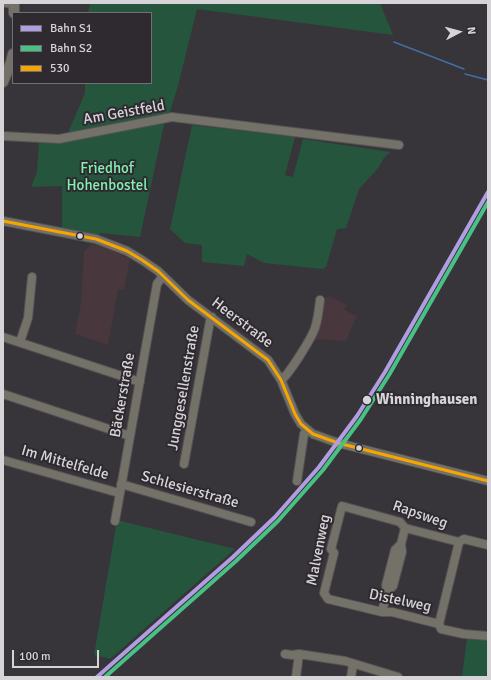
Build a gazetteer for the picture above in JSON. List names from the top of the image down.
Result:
{
  "streets": {
    "street": [
      "Am Geistfeld",
      "Heerstraße",
      "Junggesellenstraße",
      "Bäckerstraße",
      "Im Mittelfelde",
      "Schlesierstraße",
      "Rapsweg",
      "Malvenweg",
      "Distelweg"
    ]
  },
  "crossings": [
    ["Heerstraße", "Junggesellenstraße"],
    ["Heerstraße", "Bäckerstraße"],
    ["Bäckerstraße", "Im Mittelfelde"],
    ["Bäckerstraße", "Schlesierstraße"],
    ["Rapsweg", "Malvenweg"],
    ["Malvenweg", "Distelweg"]
  ],
  "parks": ["Friedhof Hohenbostel"],
  "places": ["Winninghausen"],
  "lines": ["rail line S1", "rail line S2", "transit line 530"],
  "legend": ["Bahn S1", "Bahn S2", "530"],
  "scale_bar": "100 m",
  "north": "right"
}
